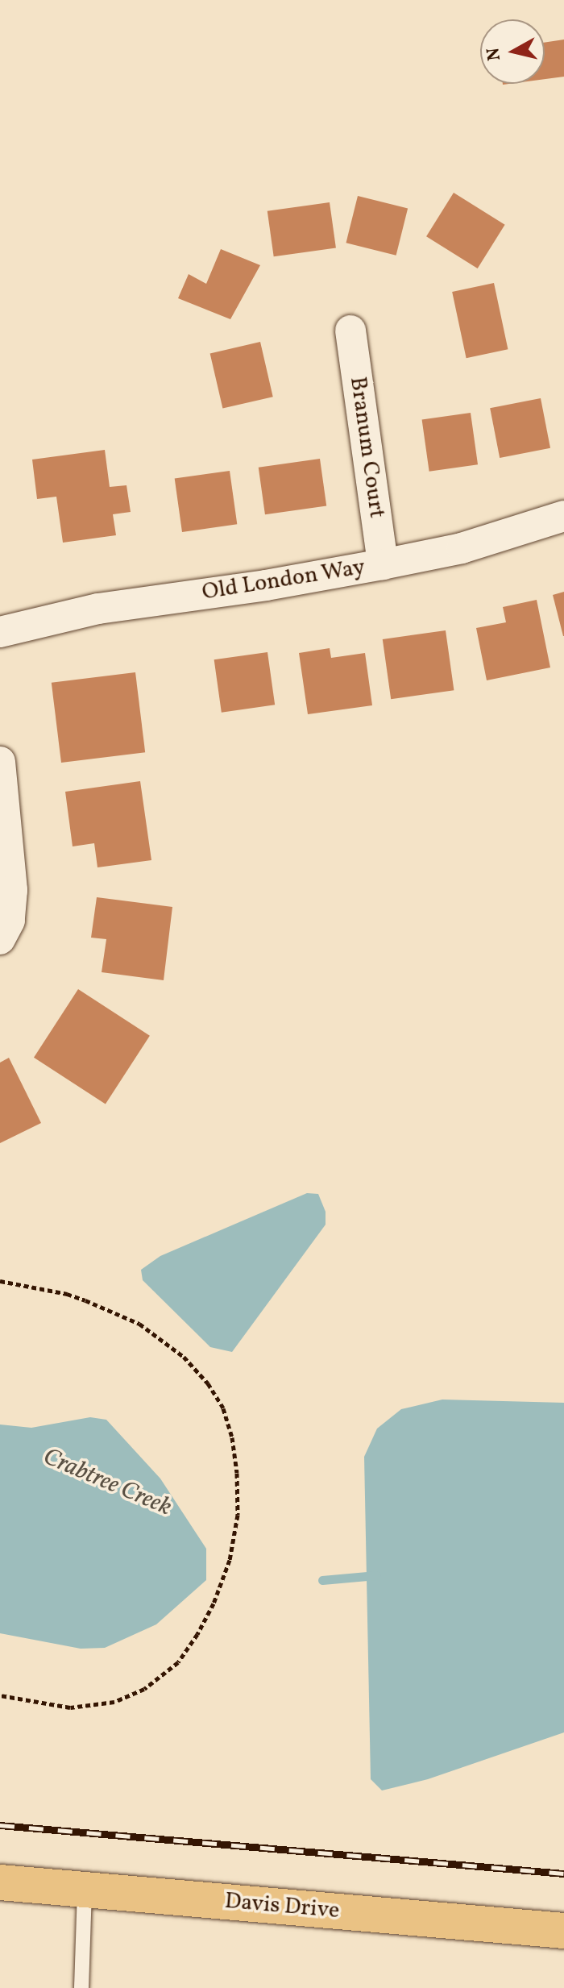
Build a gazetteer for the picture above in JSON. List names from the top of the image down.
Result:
{
  "streets": {
    "main road": ["Davis Drive"],
    "street": ["Branum Court", "Old London Way"]
  },
  "crossings": [
    ["Branum Court", "Old London Way"]
  ],
  "water": ["Crabtree Creek"],
  "north": "left"
}
